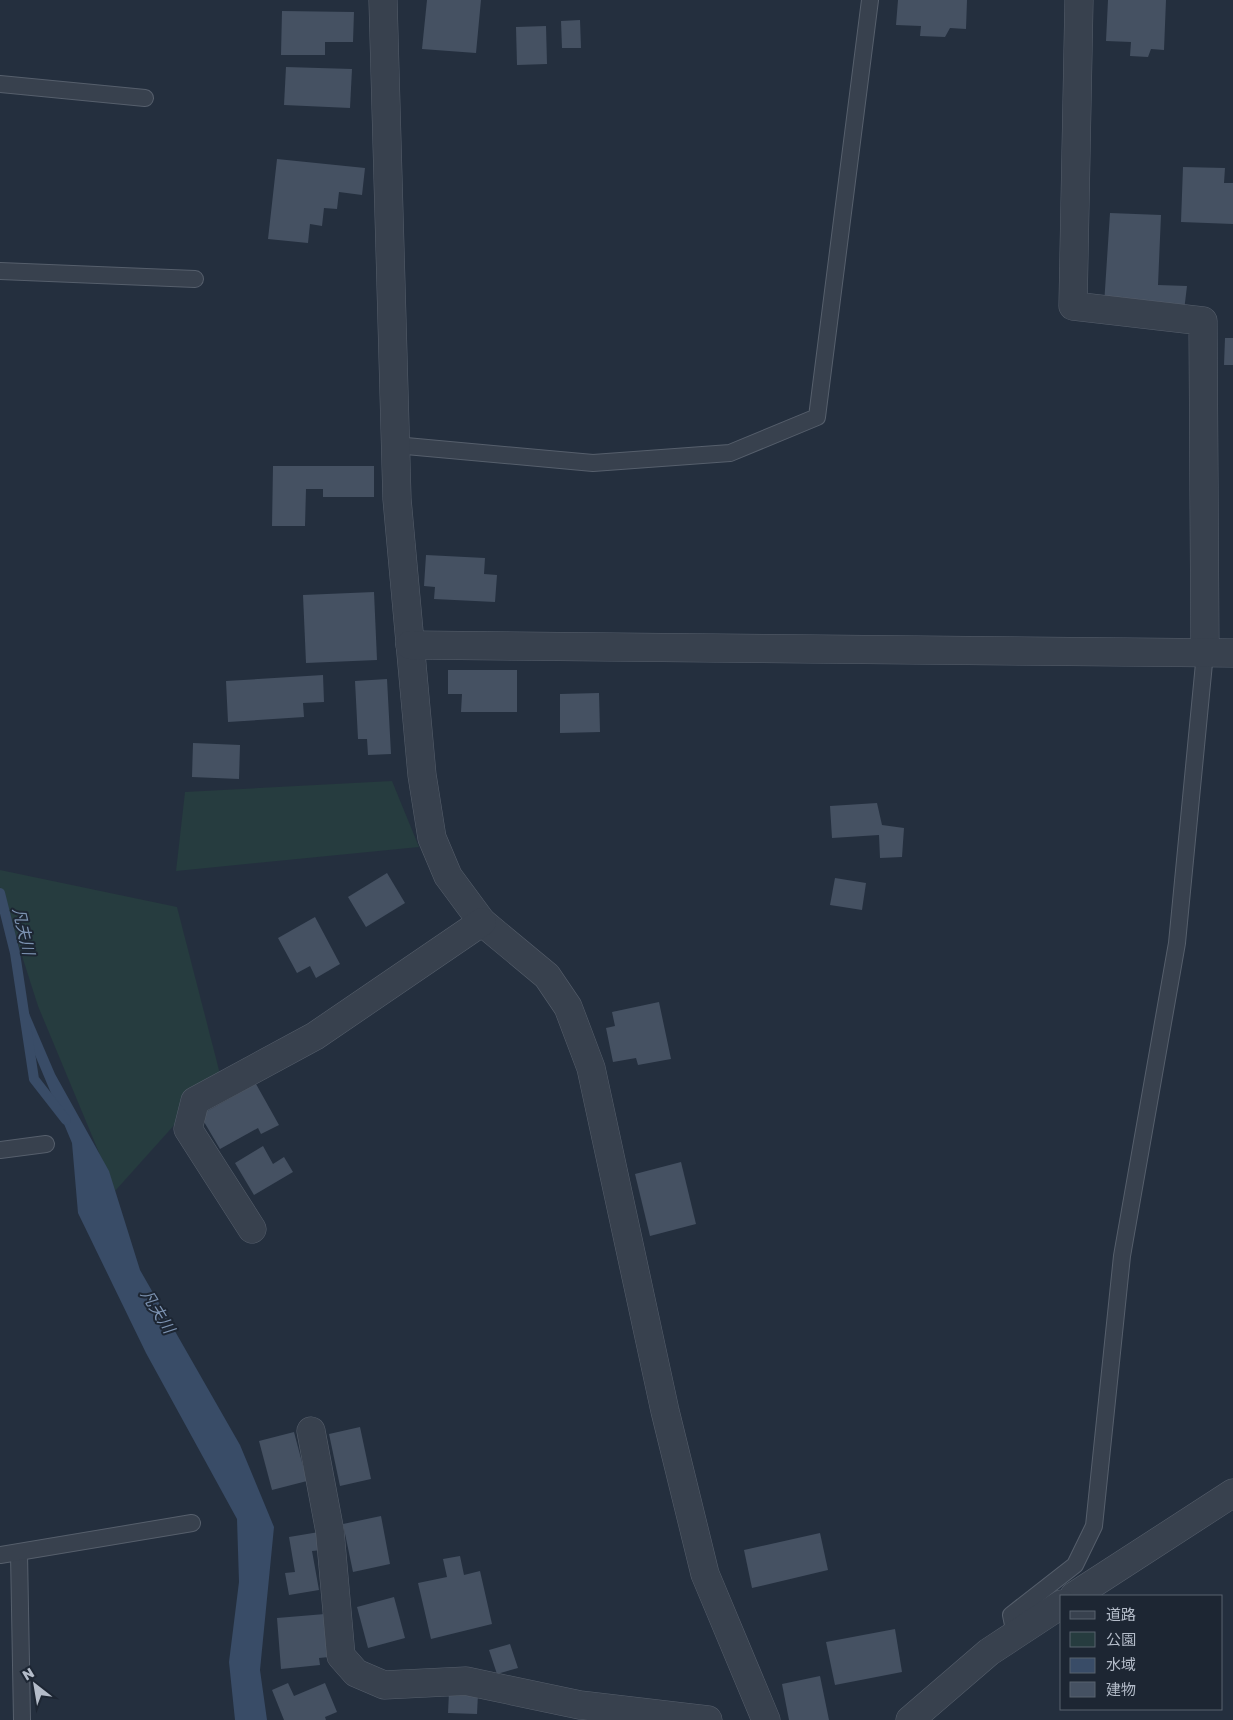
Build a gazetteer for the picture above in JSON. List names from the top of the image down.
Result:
{
  "water": ["凡夫川"],
  "legend": [
    "道路",
    "公園",
    "水域",
    "建物"
  ],
  "north": "top left"
}
